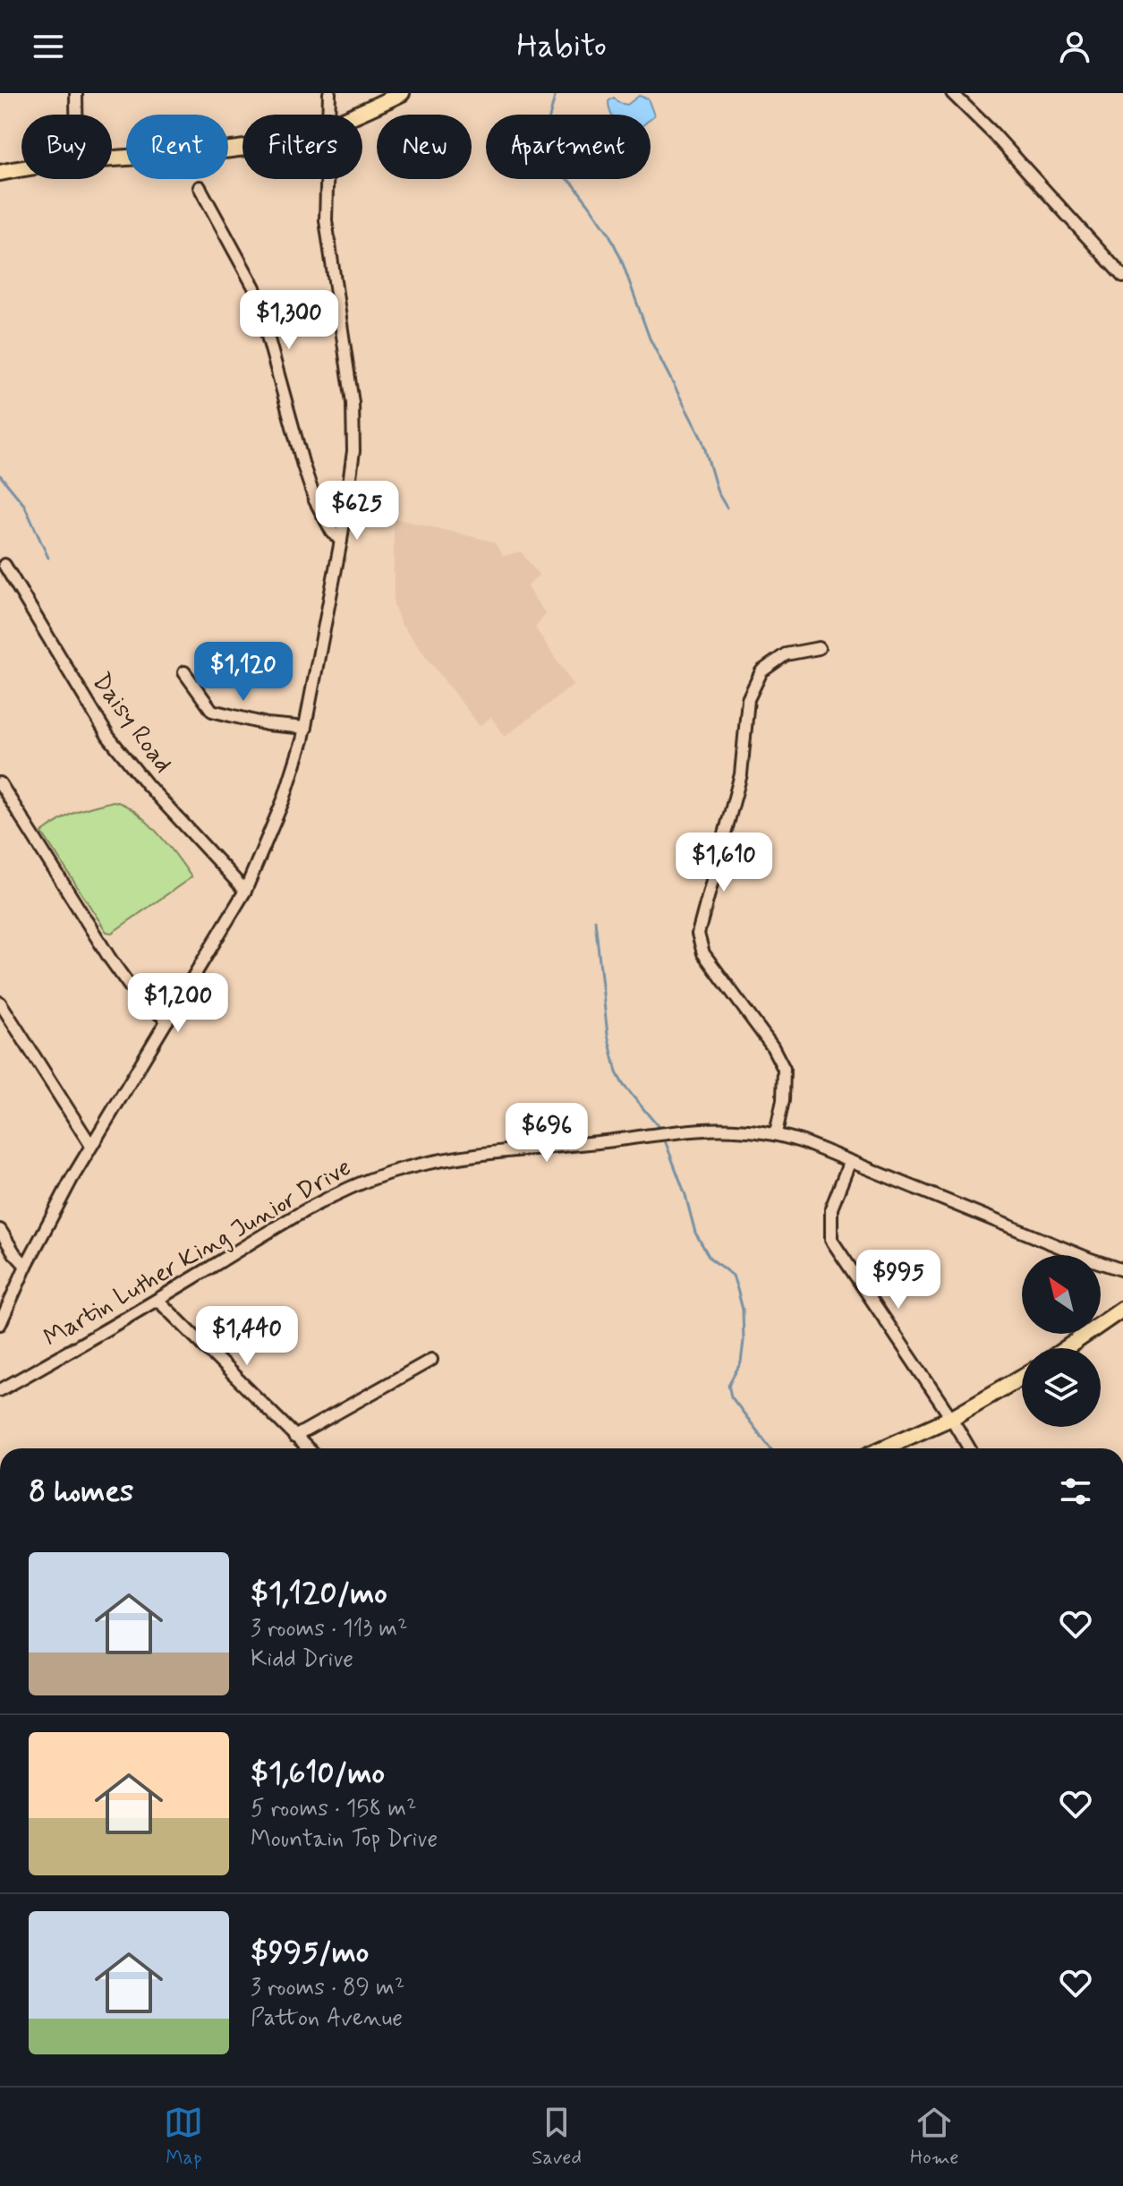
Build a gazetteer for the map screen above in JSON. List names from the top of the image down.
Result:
{
  "streets": {
    "street": ["Daisy Road", "Martin Luther King Junior Drive"]
  },
  "north": "top left",
  "page": {
    "header": "Habito",
    "chip": [
      "Buy",
      "Rent",
      "Filters",
      "New",
      "Apartment"
    ],
    "price": [
      "$1,300",
      "$625",
      "$1,120",
      "$1,610",
      "$1,200",
      "$696",
      "$995",
      "$1,440"
    ],
    "heading": "8 homes",
    "list": [
      {
        "name": "$1,120/mo",
        "note": "3 rooms · 113 m² · Kidd Drive"
      },
      {
        "name": "$1,610/mo",
        "note": "5 rooms · 158 m² · Mountain Top Drive"
      },
      {
        "name": "$995/mo",
        "note": "3 rooms · 89 m² · Patton Avenue"
      }
    ],
    "tabs": ["Map", "Saved", "Home"]
  }
}
